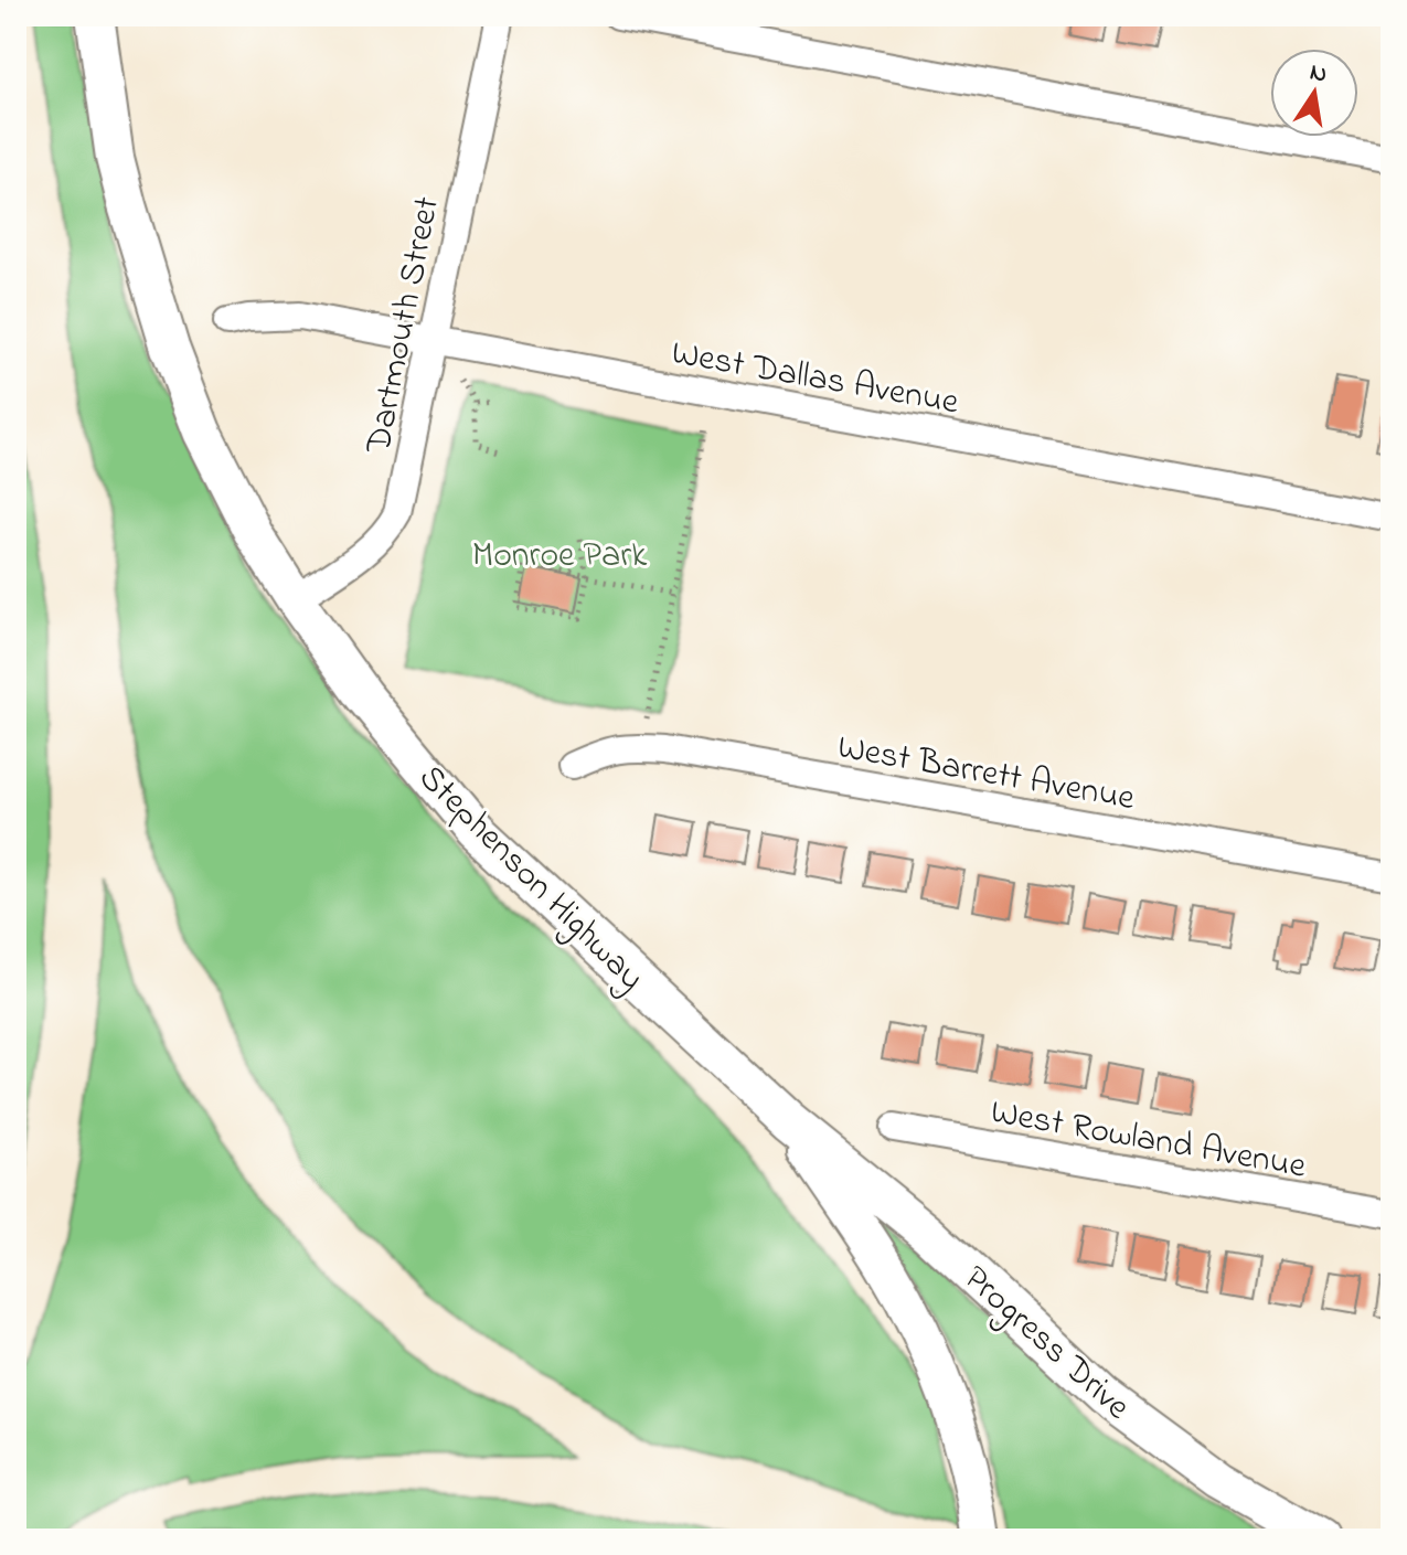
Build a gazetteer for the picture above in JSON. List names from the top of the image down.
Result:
{
  "streets": {
    "main road": ["Stephenson Highway", "Progress Drive"],
    "street": [
      "Dartmouth Street",
      "West Dallas Avenue",
      "West Barrett Avenue",
      "West Rowland Avenue"
    ]
  },
  "crossings": [
    ["Dartmouth Street", "West Dallas Avenue"],
    ["Dartmouth Street", "Stephenson Highway"],
    ["Stephenson Highway", "Progress Drive"]
  ],
  "parks": ["Monroe Park"],
  "north": "top"
}
